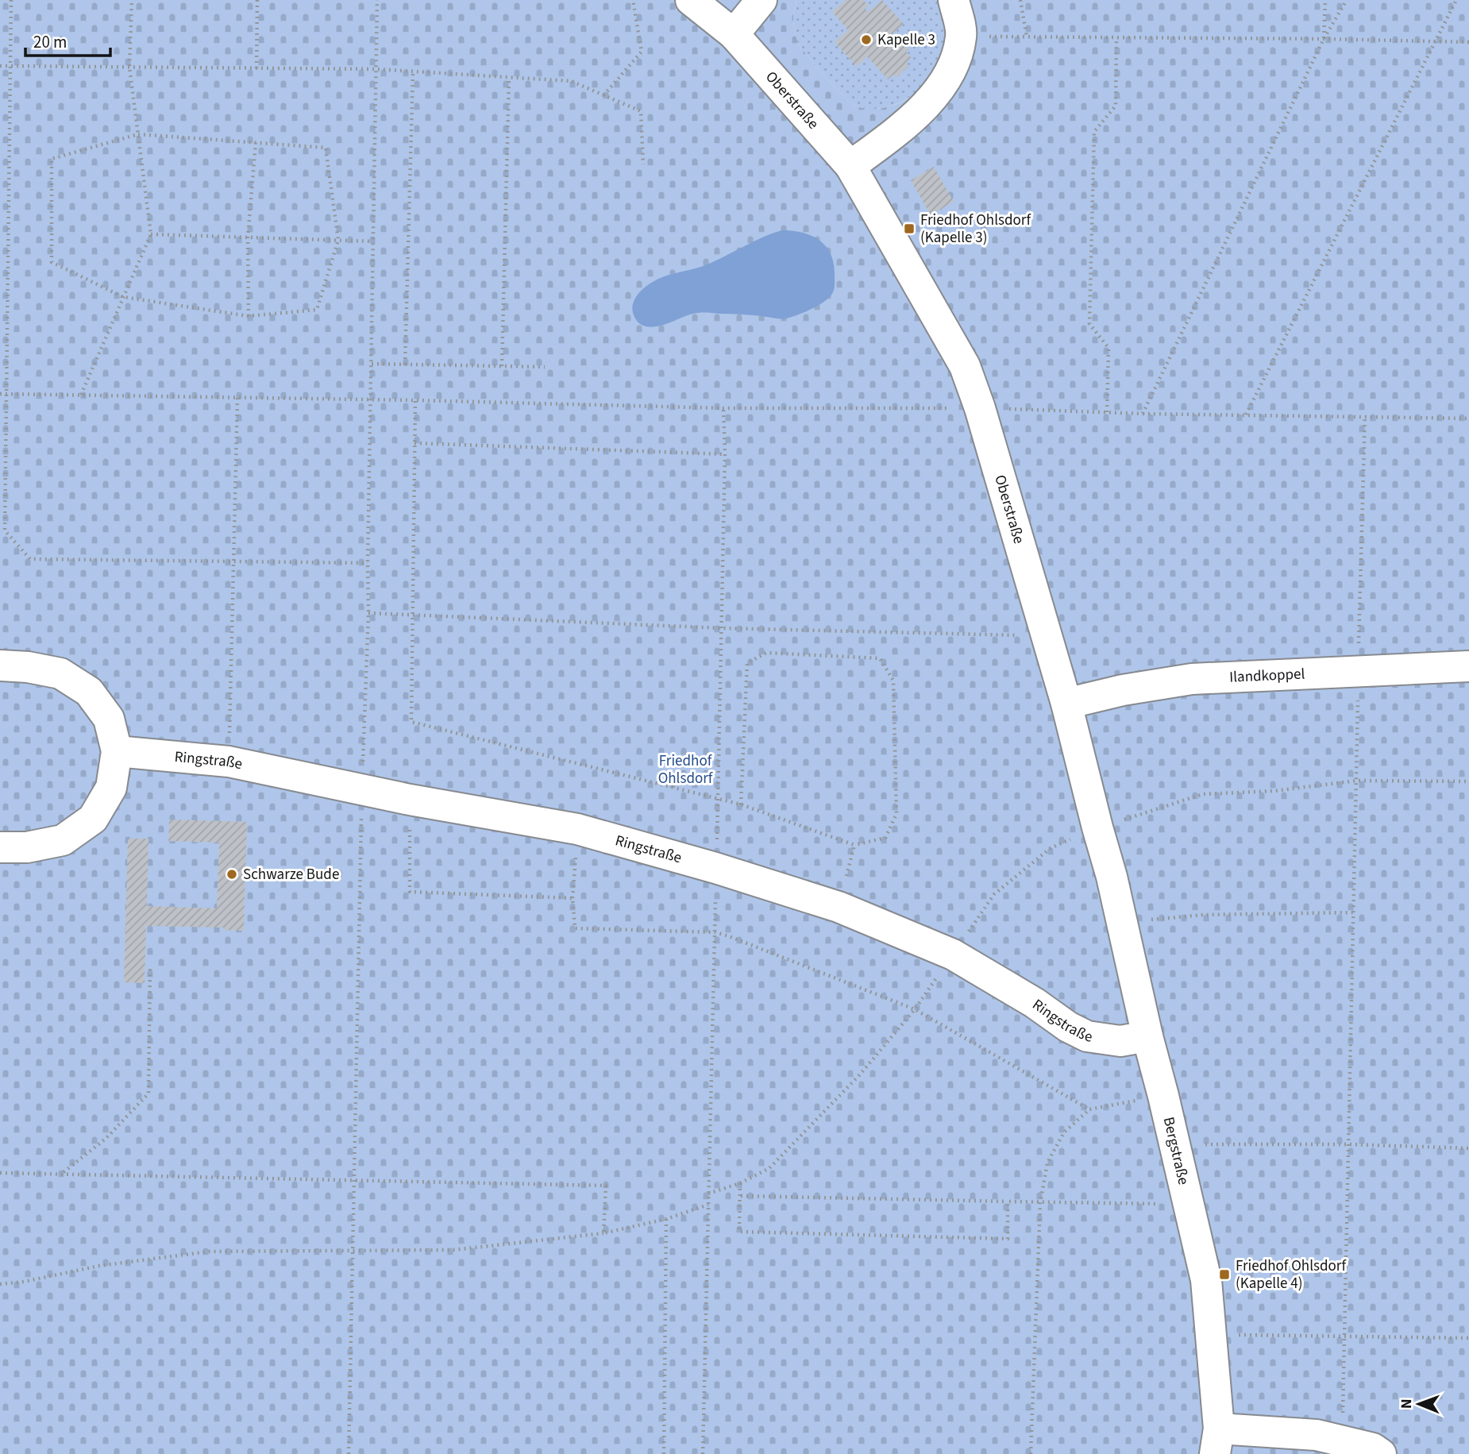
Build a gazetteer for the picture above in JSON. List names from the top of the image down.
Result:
{
  "streets": {
    "street": [
      "Oberstraße",
      "Ilandkoppel",
      "Ringstraße",
      "Bergstraße"
    ]
  },
  "crossings": [
    ["Oberstraße", "Ilandkoppel"],
    ["Oberstraße", "Bergstraße"],
    ["Ringstraße", "Bergstraße"]
  ],
  "parks": ["Friedhof Ohlsdorf"],
  "places": {
    "other": ["Kapelle 3", "Schwarze Bude"],
    "transit": ["Friedhof Ohlsdorf (Kapelle 3)", "Friedhof Ohlsdorf (Kapelle 4)"]
  },
  "scale_bar": "20 m",
  "north": "left"
}
